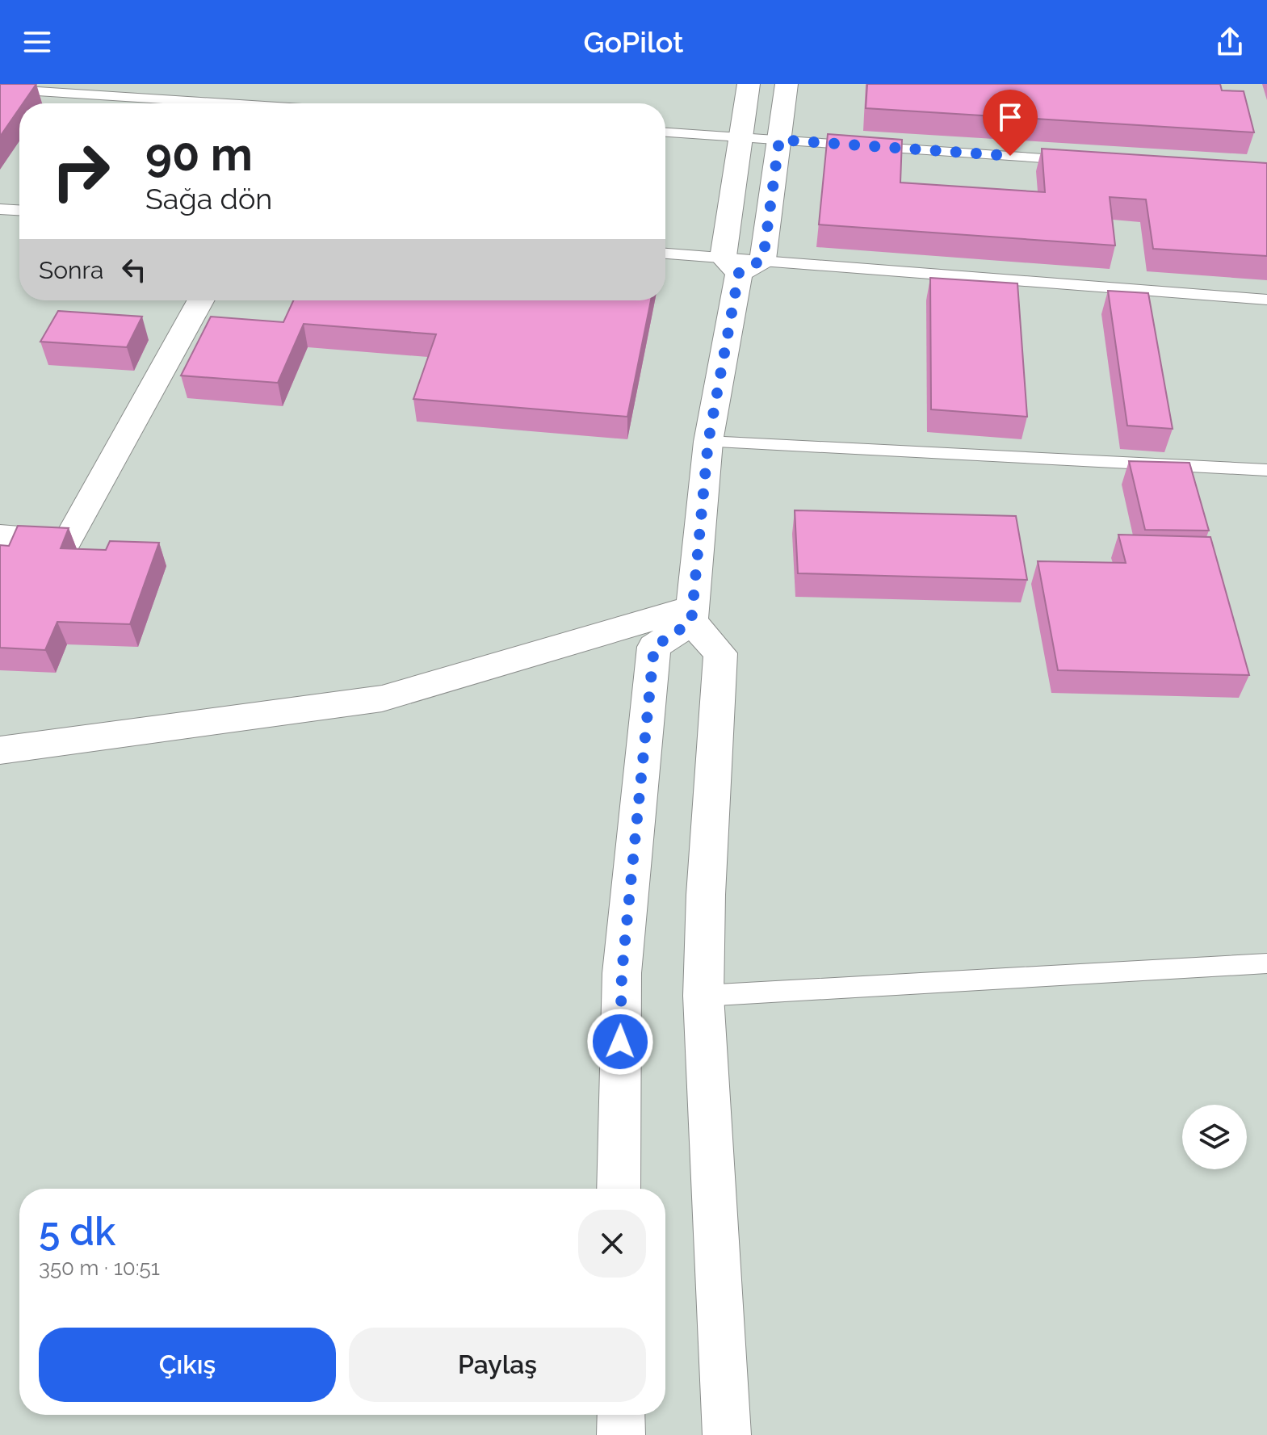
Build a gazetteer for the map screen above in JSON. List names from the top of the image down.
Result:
{
  "page": {
    "header": "GoPilot",
    "turn": ["90 m", "Sağa dön"],
    "then": "Sonra",
    "heading": ["5 dk", "350 m · 10:51"],
    "buttons": ["Çıkış", "Paylaş"]
  }
}
